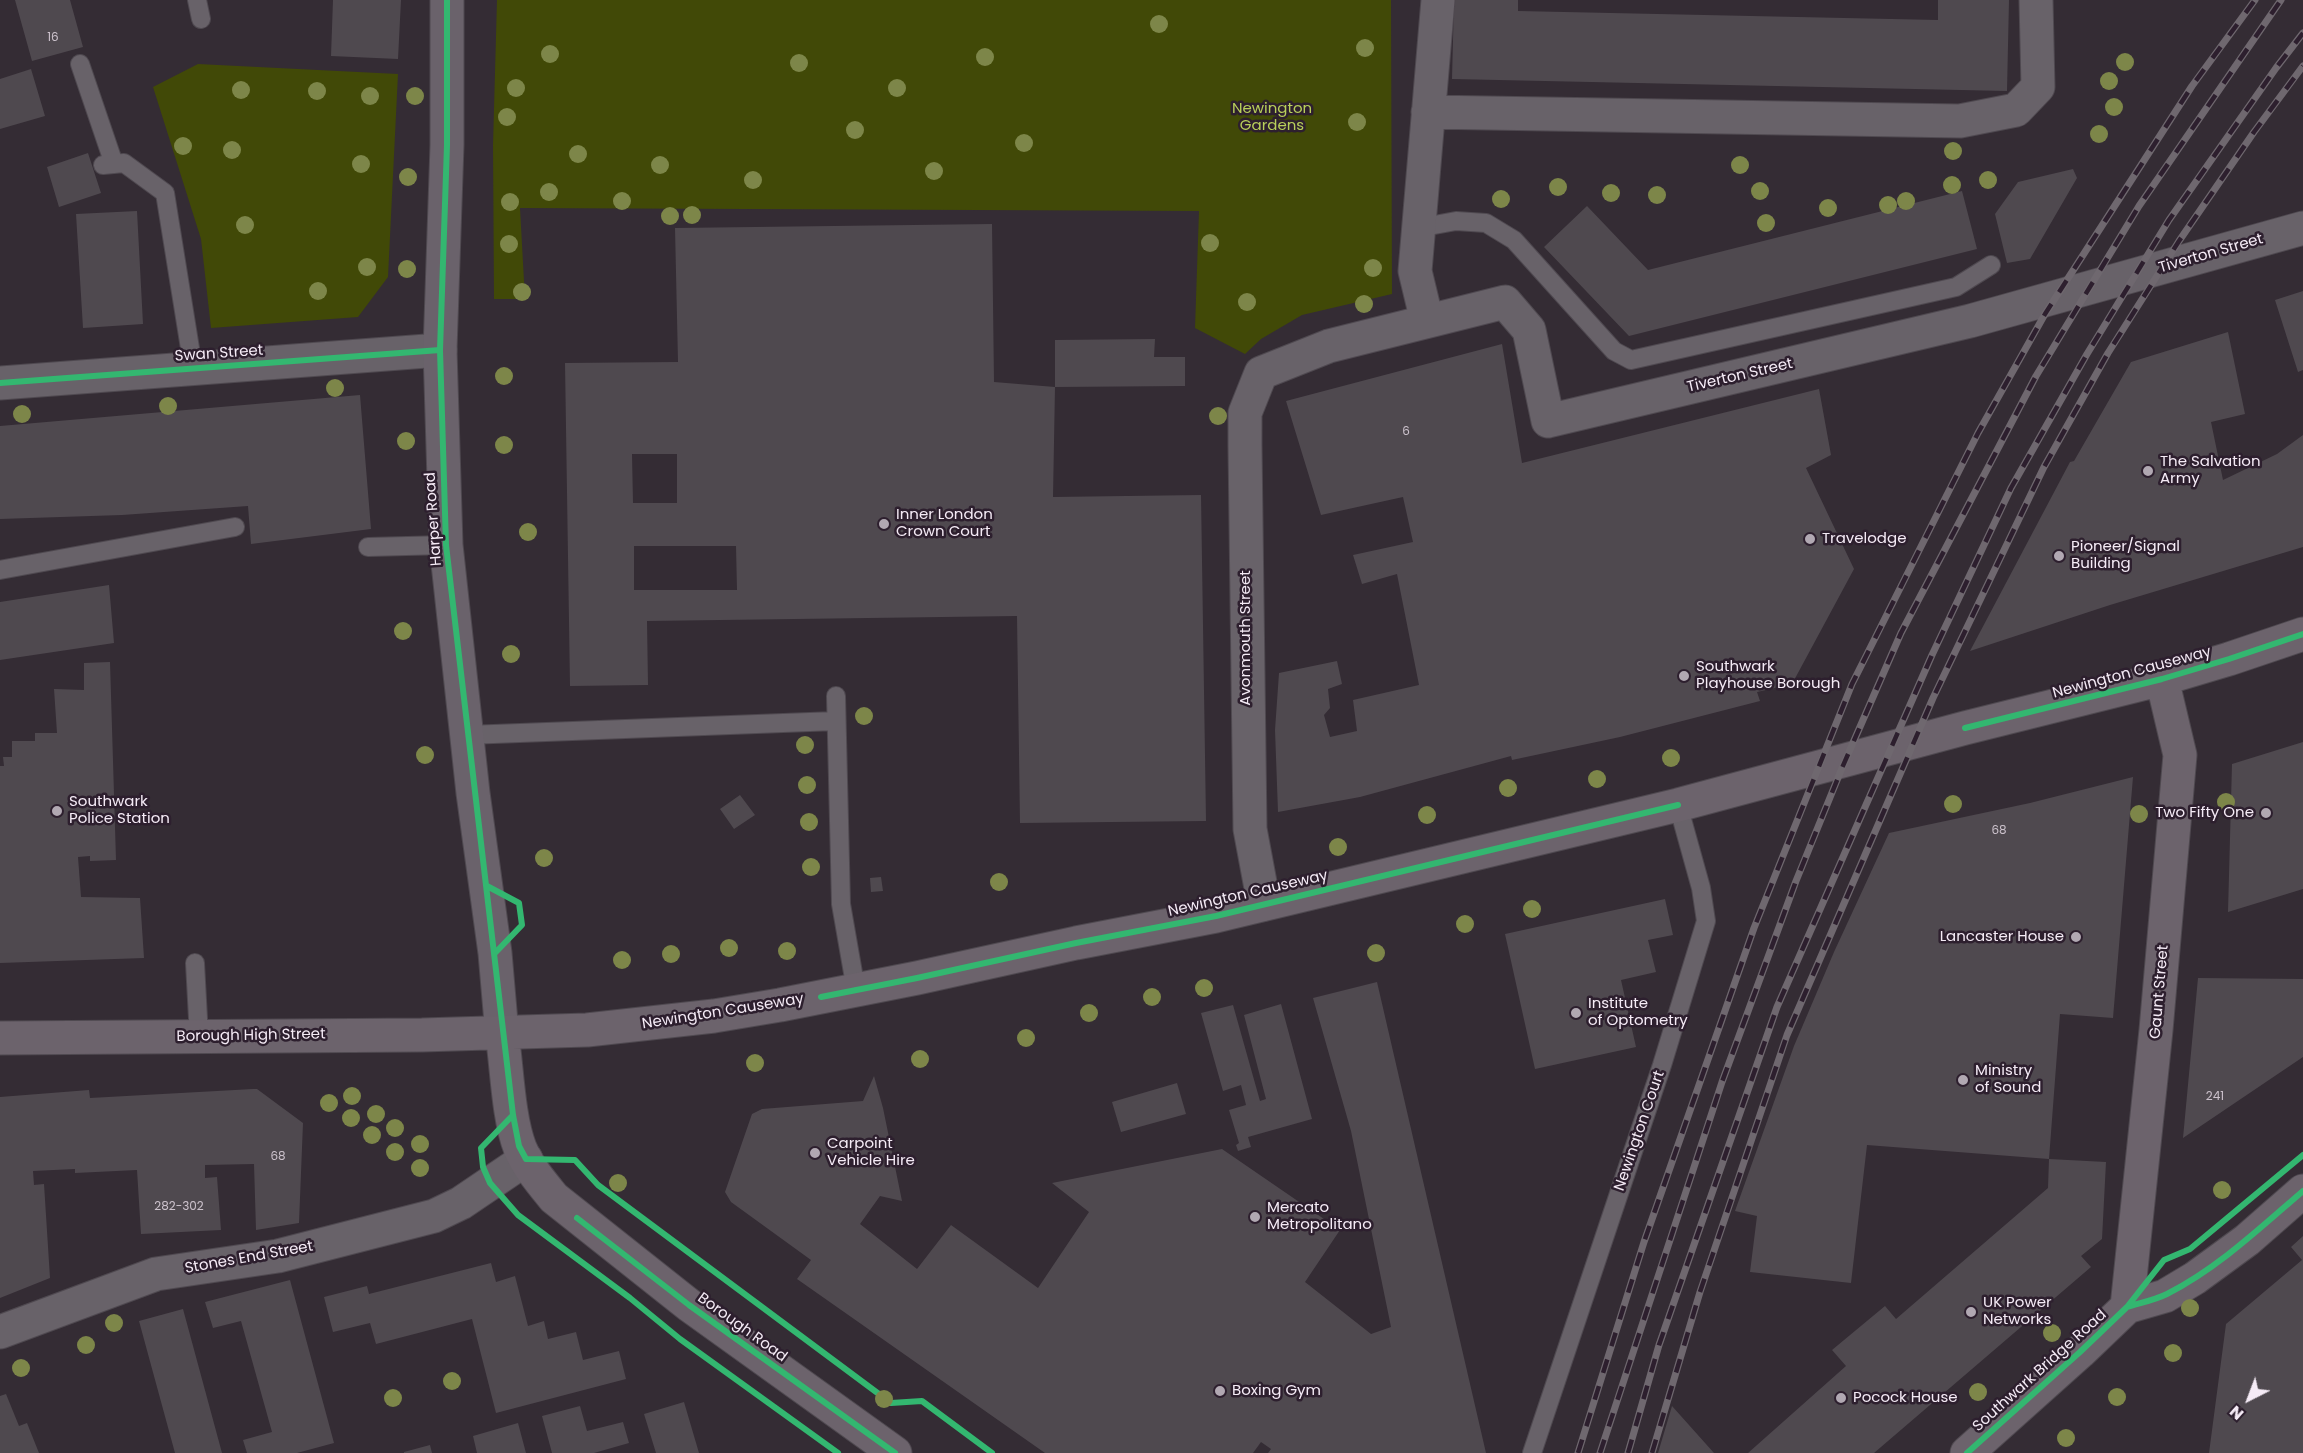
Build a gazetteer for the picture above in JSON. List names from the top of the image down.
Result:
{
  "streets": {
    "main road": [
      "Harper Road",
      "Newington Causeway",
      "Gaunt Street",
      "Borough High Street",
      "Borough Road",
      "Southwark Bridge Road"
    ],
    "street": [
      "Tiverton Street",
      "Swan Street",
      "Avonmouth Street",
      "Stones End Street"
    ],
    "lane": ["Newington Court"]
  },
  "crossings": [
    ["Tiverton Street", "Avonmouth Street"],
    ["Swan Street", "Harper Road"],
    ["Harper Road", "Newington Causeway"],
    ["Harper Road", "Borough High Street"],
    ["Harper Road", "Borough Road"],
    ["Avonmouth Street", "Newington Causeway"],
    ["Newington Causeway", "Gaunt Street"],
    ["Newington Causeway", "Borough High Street"],
    ["Newington Causeway", "Newington Court"],
    ["Newington Causeway", "Borough Road"],
    ["Gaunt Street", "Southwark Bridge Road"],
    ["Borough High Street", "Borough Road"],
    ["Stones End Street", "Borough Road"]
  ],
  "parks": ["Newington Gardens"],
  "places": [
    "The Salvation Army",
    "Inner London Crown Court",
    "Travelodge",
    "Pioneer/Signal Building",
    "Southwark Playhouse Borough",
    "Southwark Police Station",
    "Two Fifty One",
    "Lancaster House",
    "Institute of Optometry",
    "Ministry of Sound",
    "Carpoint Vehicle Hire",
    "Mercato Metropolitano",
    "UK Power Networks",
    "Boxing Gym",
    "Pocock House"
  ],
  "house_numbers": [
    "16",
    "6",
    "68",
    "241",
    "68",
    "282-302"
  ],
  "north": "bottom left"
}
